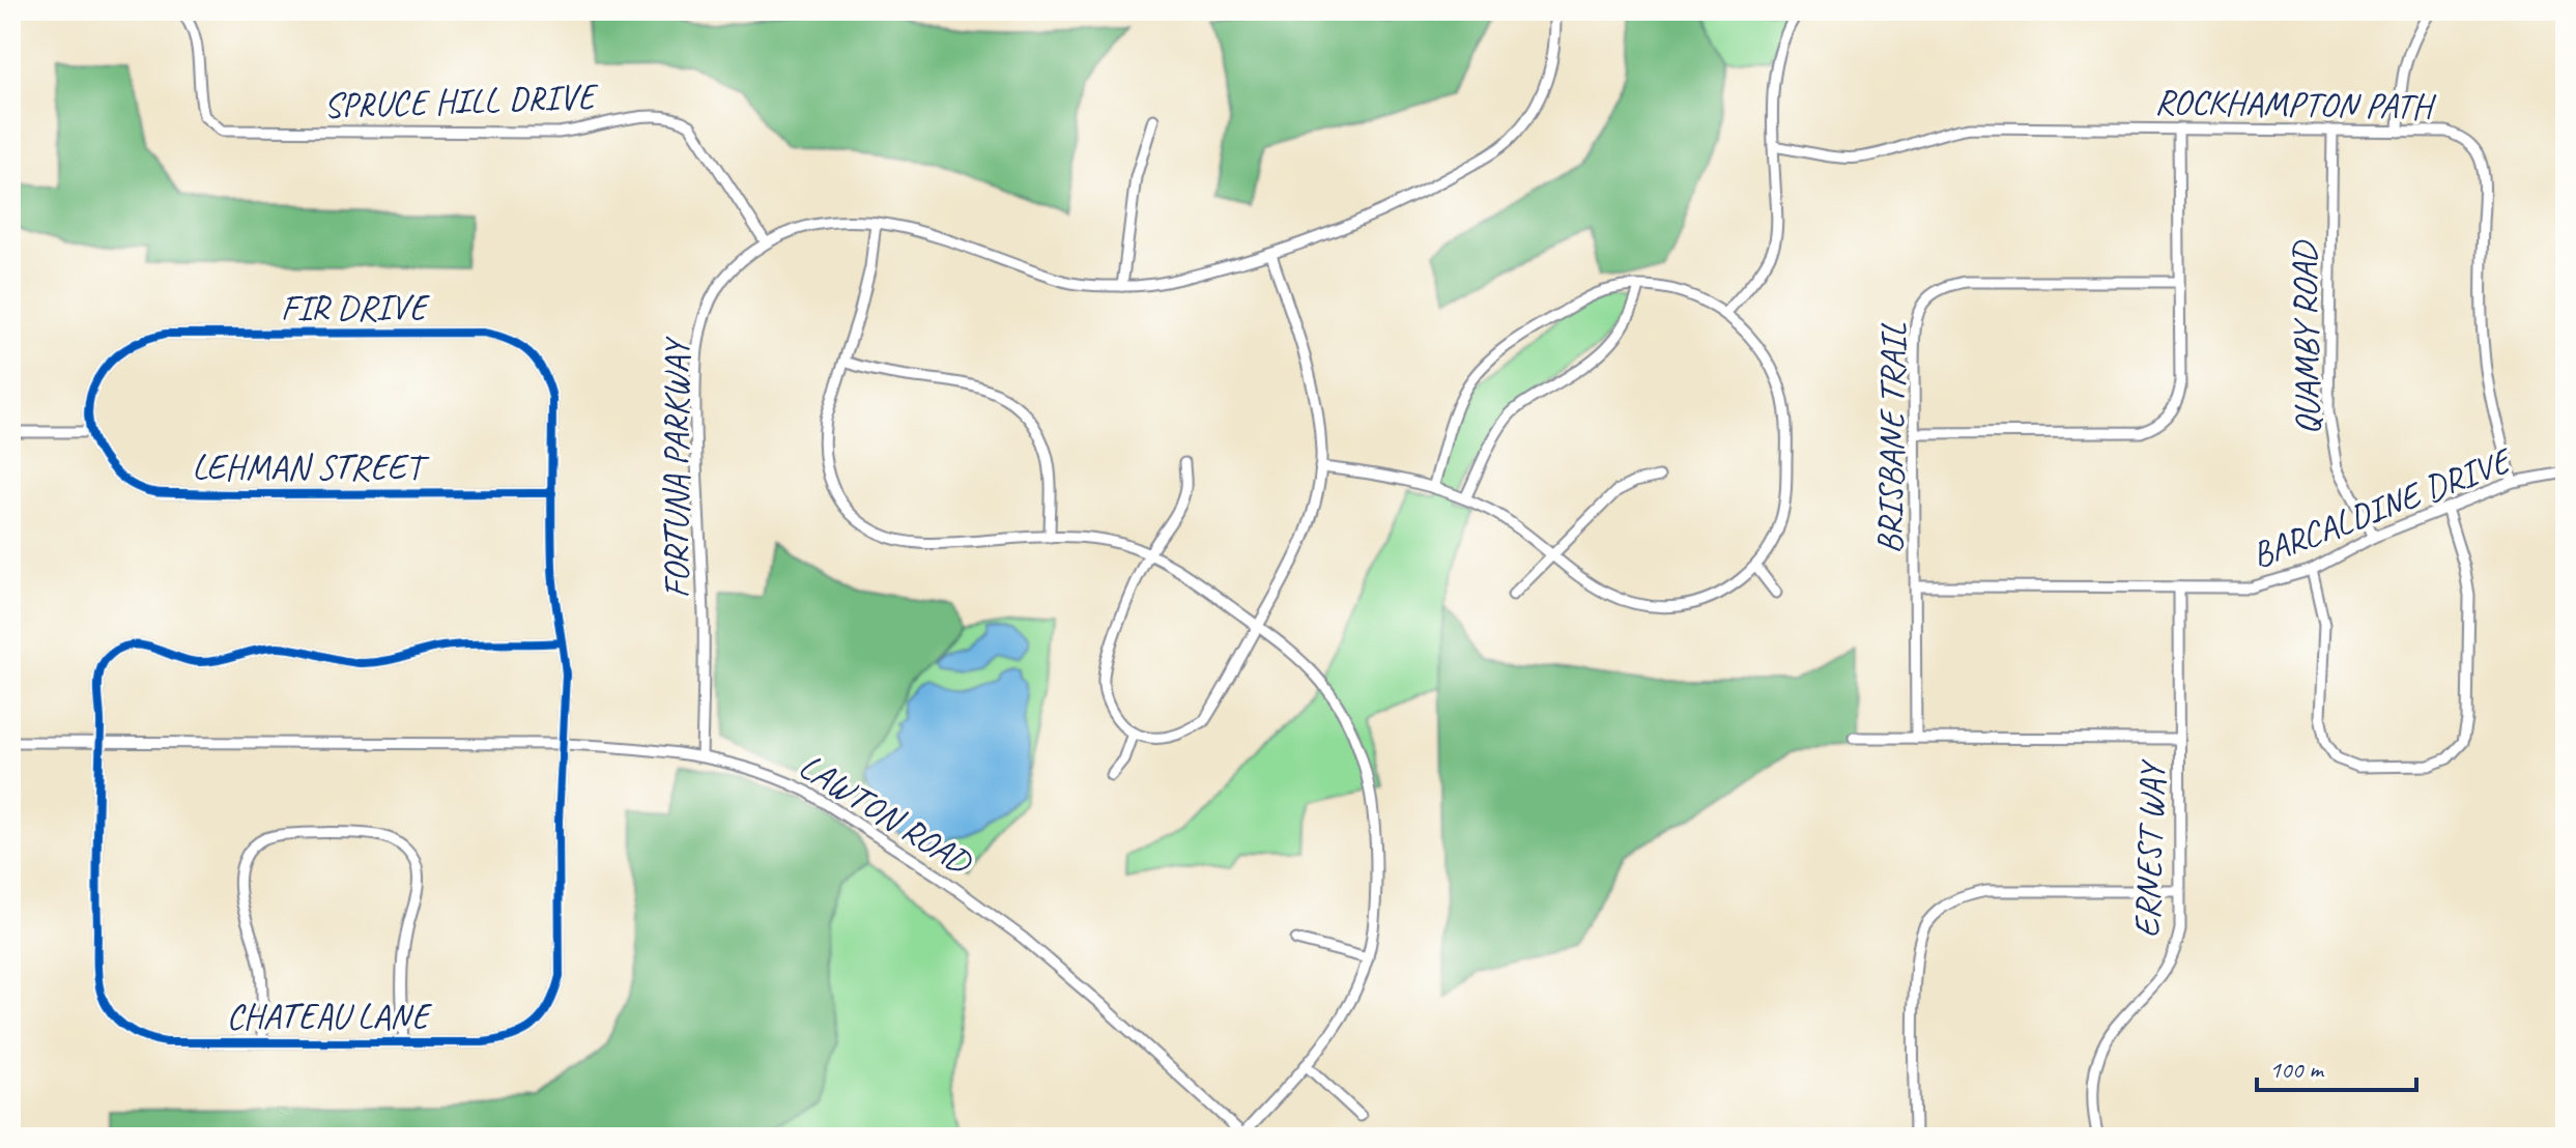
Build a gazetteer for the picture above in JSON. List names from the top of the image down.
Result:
{
  "streets": {
    "street": [
      "SPRUCE HILL DRIVE",
      "ROCKHAMPTON PATH",
      "FIR DRIVE",
      "QUAMBY ROAD",
      "BRISBANE TRAIL",
      "LEHMAN STREET",
      "FORTUNA PARKWAY",
      "BARCALDINE DRIVE",
      "LAWTON ROAD",
      "ERNEST WAY",
      "CHATEAU LANE"
    ]
  },
  "crossings": [
    ["SPRUCE HILL DRIVE", "FORTUNA PARKWAY"],
    ["ROCKHAMPTON PATH", "QUAMBY ROAD"],
    ["ROCKHAMPTON PATH", "BARCALDINE DRIVE"],
    ["FIR DRIVE", "LEHMAN STREET"],
    ["FIR DRIVE", "CHATEAU LANE"],
    ["QUAMBY ROAD", "BARCALDINE DRIVE"],
    ["BRISBANE TRAIL", "BARCALDINE DRIVE"],
    ["FORTUNA PARKWAY", "LAWTON ROAD"],
    ["BARCALDINE DRIVE", "ERNEST WAY"],
    ["LAWTON ROAD", "CHATEAU LANE"]
  ],
  "scale_bar": "100 m"
}
